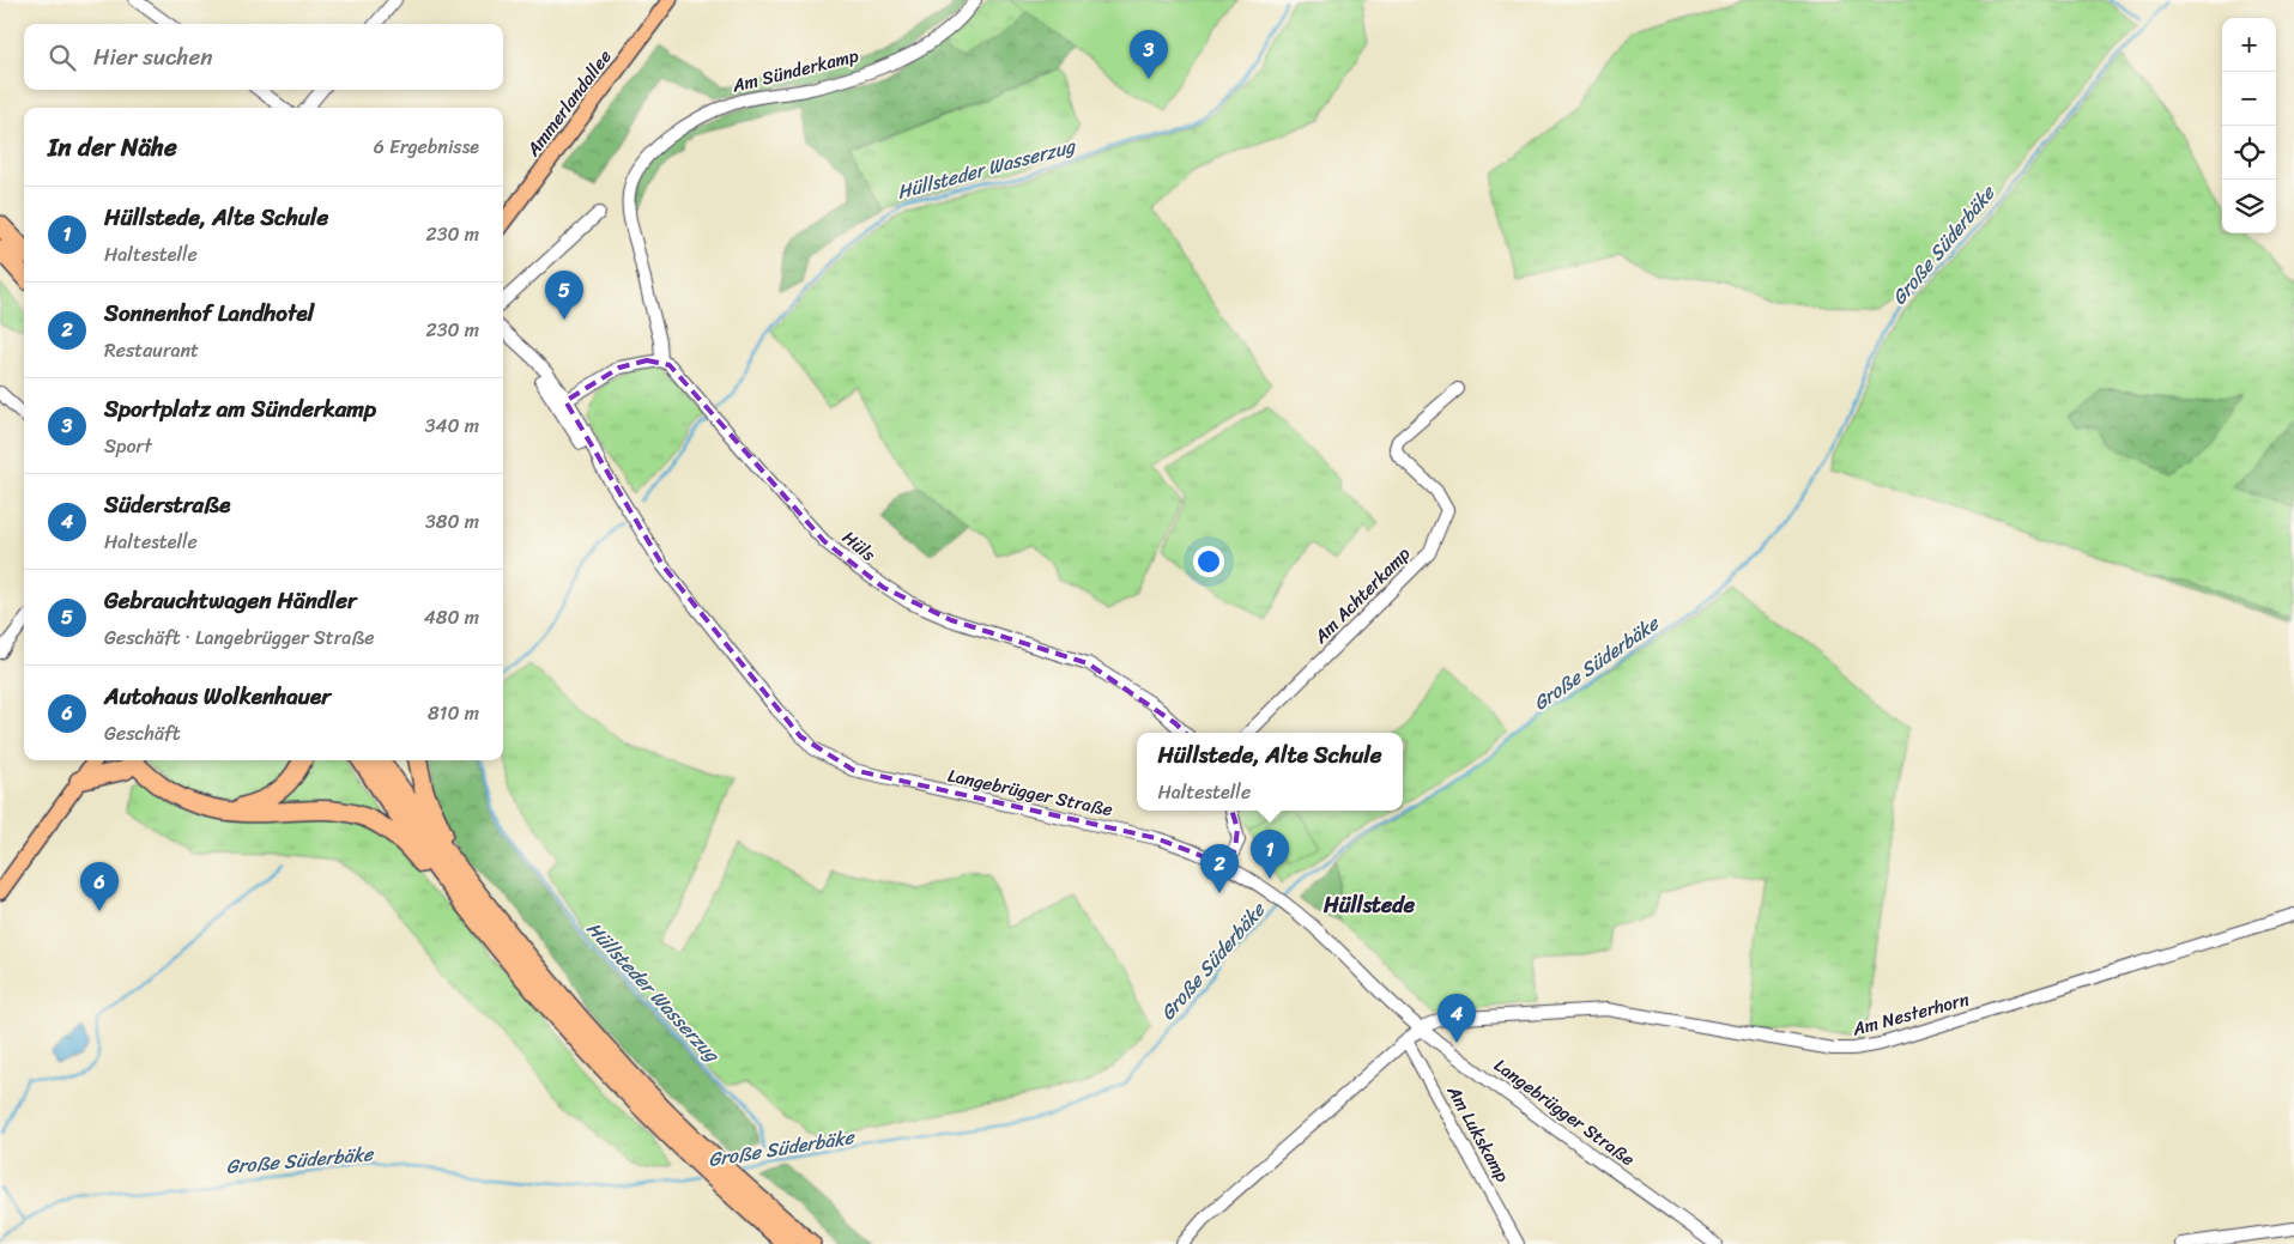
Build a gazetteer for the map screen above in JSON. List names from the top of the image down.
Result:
{
  "streets": {
    "main road": ["Ammerlandallee"],
    "street": [
      "Am Sünderkamp",
      "Hüls",
      "Am Achterkamp",
      "Langebrügger Straße",
      "Am Nesterhorn",
      "Am Lukskamp"
    ]
  },
  "crossings": [
    ["Am Sünderkamp", "Hüls"],
    ["Langebrügger Straße", "Am Nesterhorn"]
  ],
  "districts": ["Hüllstede"],
  "water": ["Hüllsteder Wasserzug", "Große Süderbäke"],
  "page": {
    "map_buttons": ["+", "−"],
    "search": "Hier suchen",
    "pins": [
      "3",
      "5",
      "1",
      "2",
      "6",
      "4"
    ],
    "heading": ["In der Nähe", "6 Ergebnisse"],
    "list": [
      {
        "mark": "1",
        "name": "Hüllstede, Alte Schule",
        "note": "Haltestelle",
        "value": "230 m"
      },
      {
        "mark": "2",
        "name": "Sonnenhof Landhotel",
        "note": "Restaurant",
        "value": "230 m"
      },
      {
        "mark": "3",
        "name": "Sportplatz am Sünderkamp",
        "note": "Sport",
        "value": "340 m"
      },
      {
        "mark": "4",
        "name": "Süderstraße",
        "note": "Haltestelle",
        "value": "380 m"
      },
      {
        "mark": "5",
        "name": "Gebrauchtwagen Händler",
        "note": "Geschäft · Langebrügger Straße",
        "value": "480 m"
      },
      {
        "mark": "6",
        "name": "Autohaus Wolkenhauer",
        "note": "Geschäft",
        "value": "810 m"
      }
    ],
    "popup": ["Hüllstede, Alte Schule", "Haltestelle"]
  }
}
